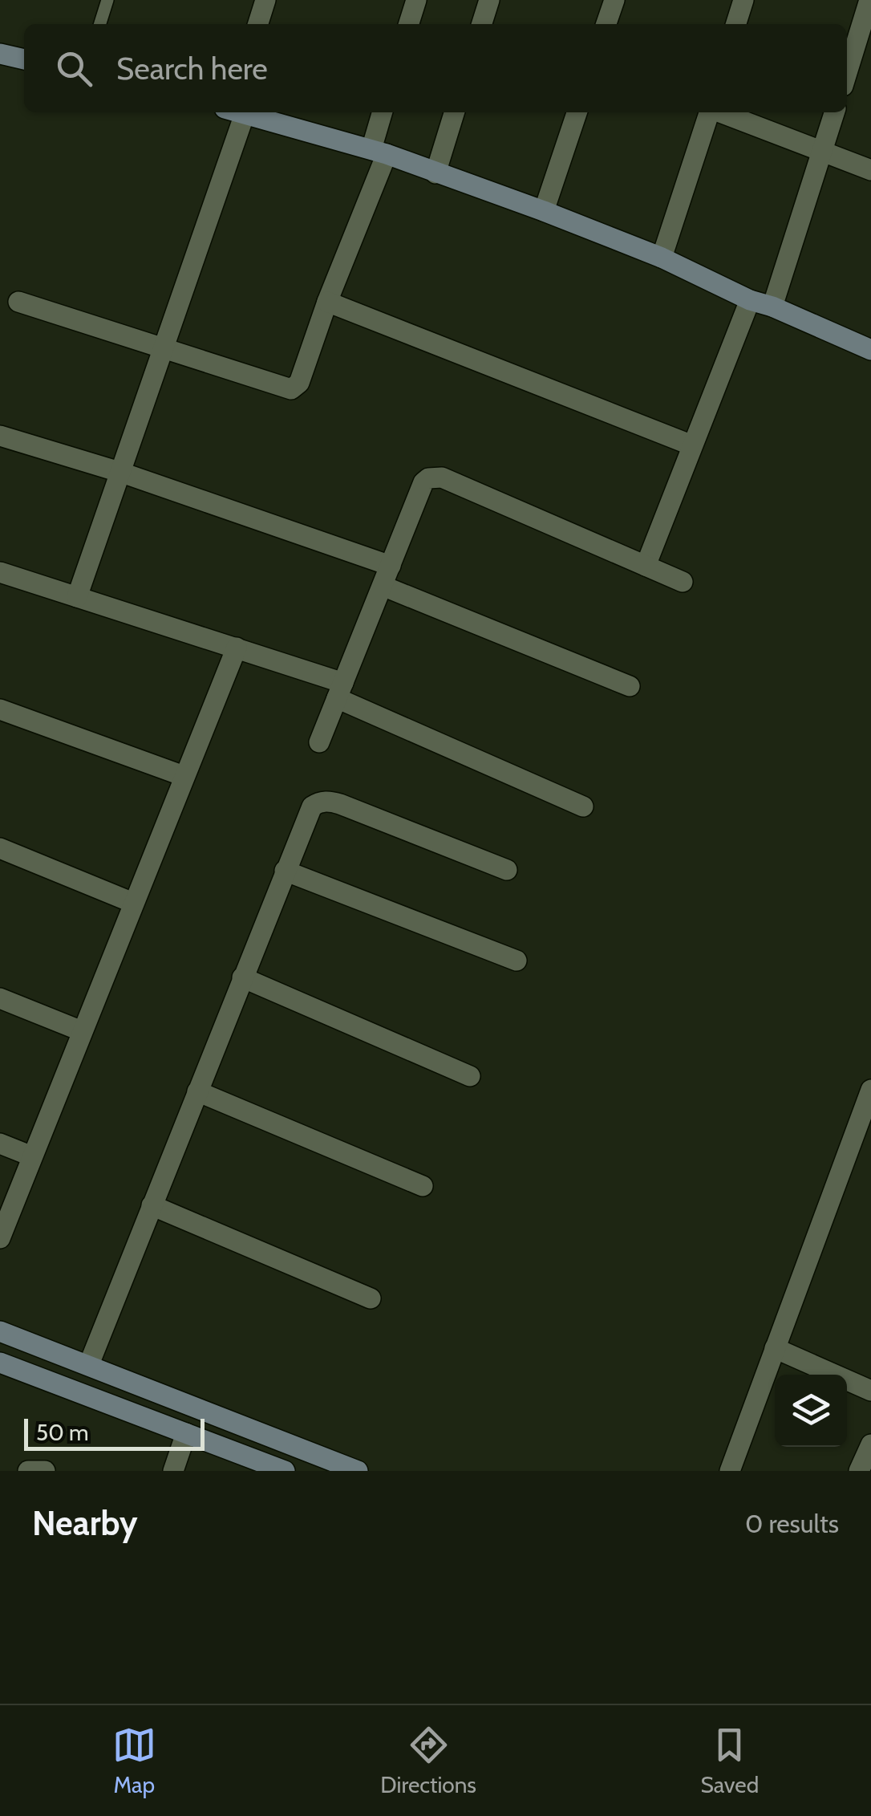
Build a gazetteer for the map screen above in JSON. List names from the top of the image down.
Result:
{
  "scale_bar": "50 m",
  "page": {
    "search": "Search here",
    "scale": "50 m",
    "heading": ["Nearby", "0 results"],
    "nav": ["Map", "Directions", "Saved"]
  }
}
